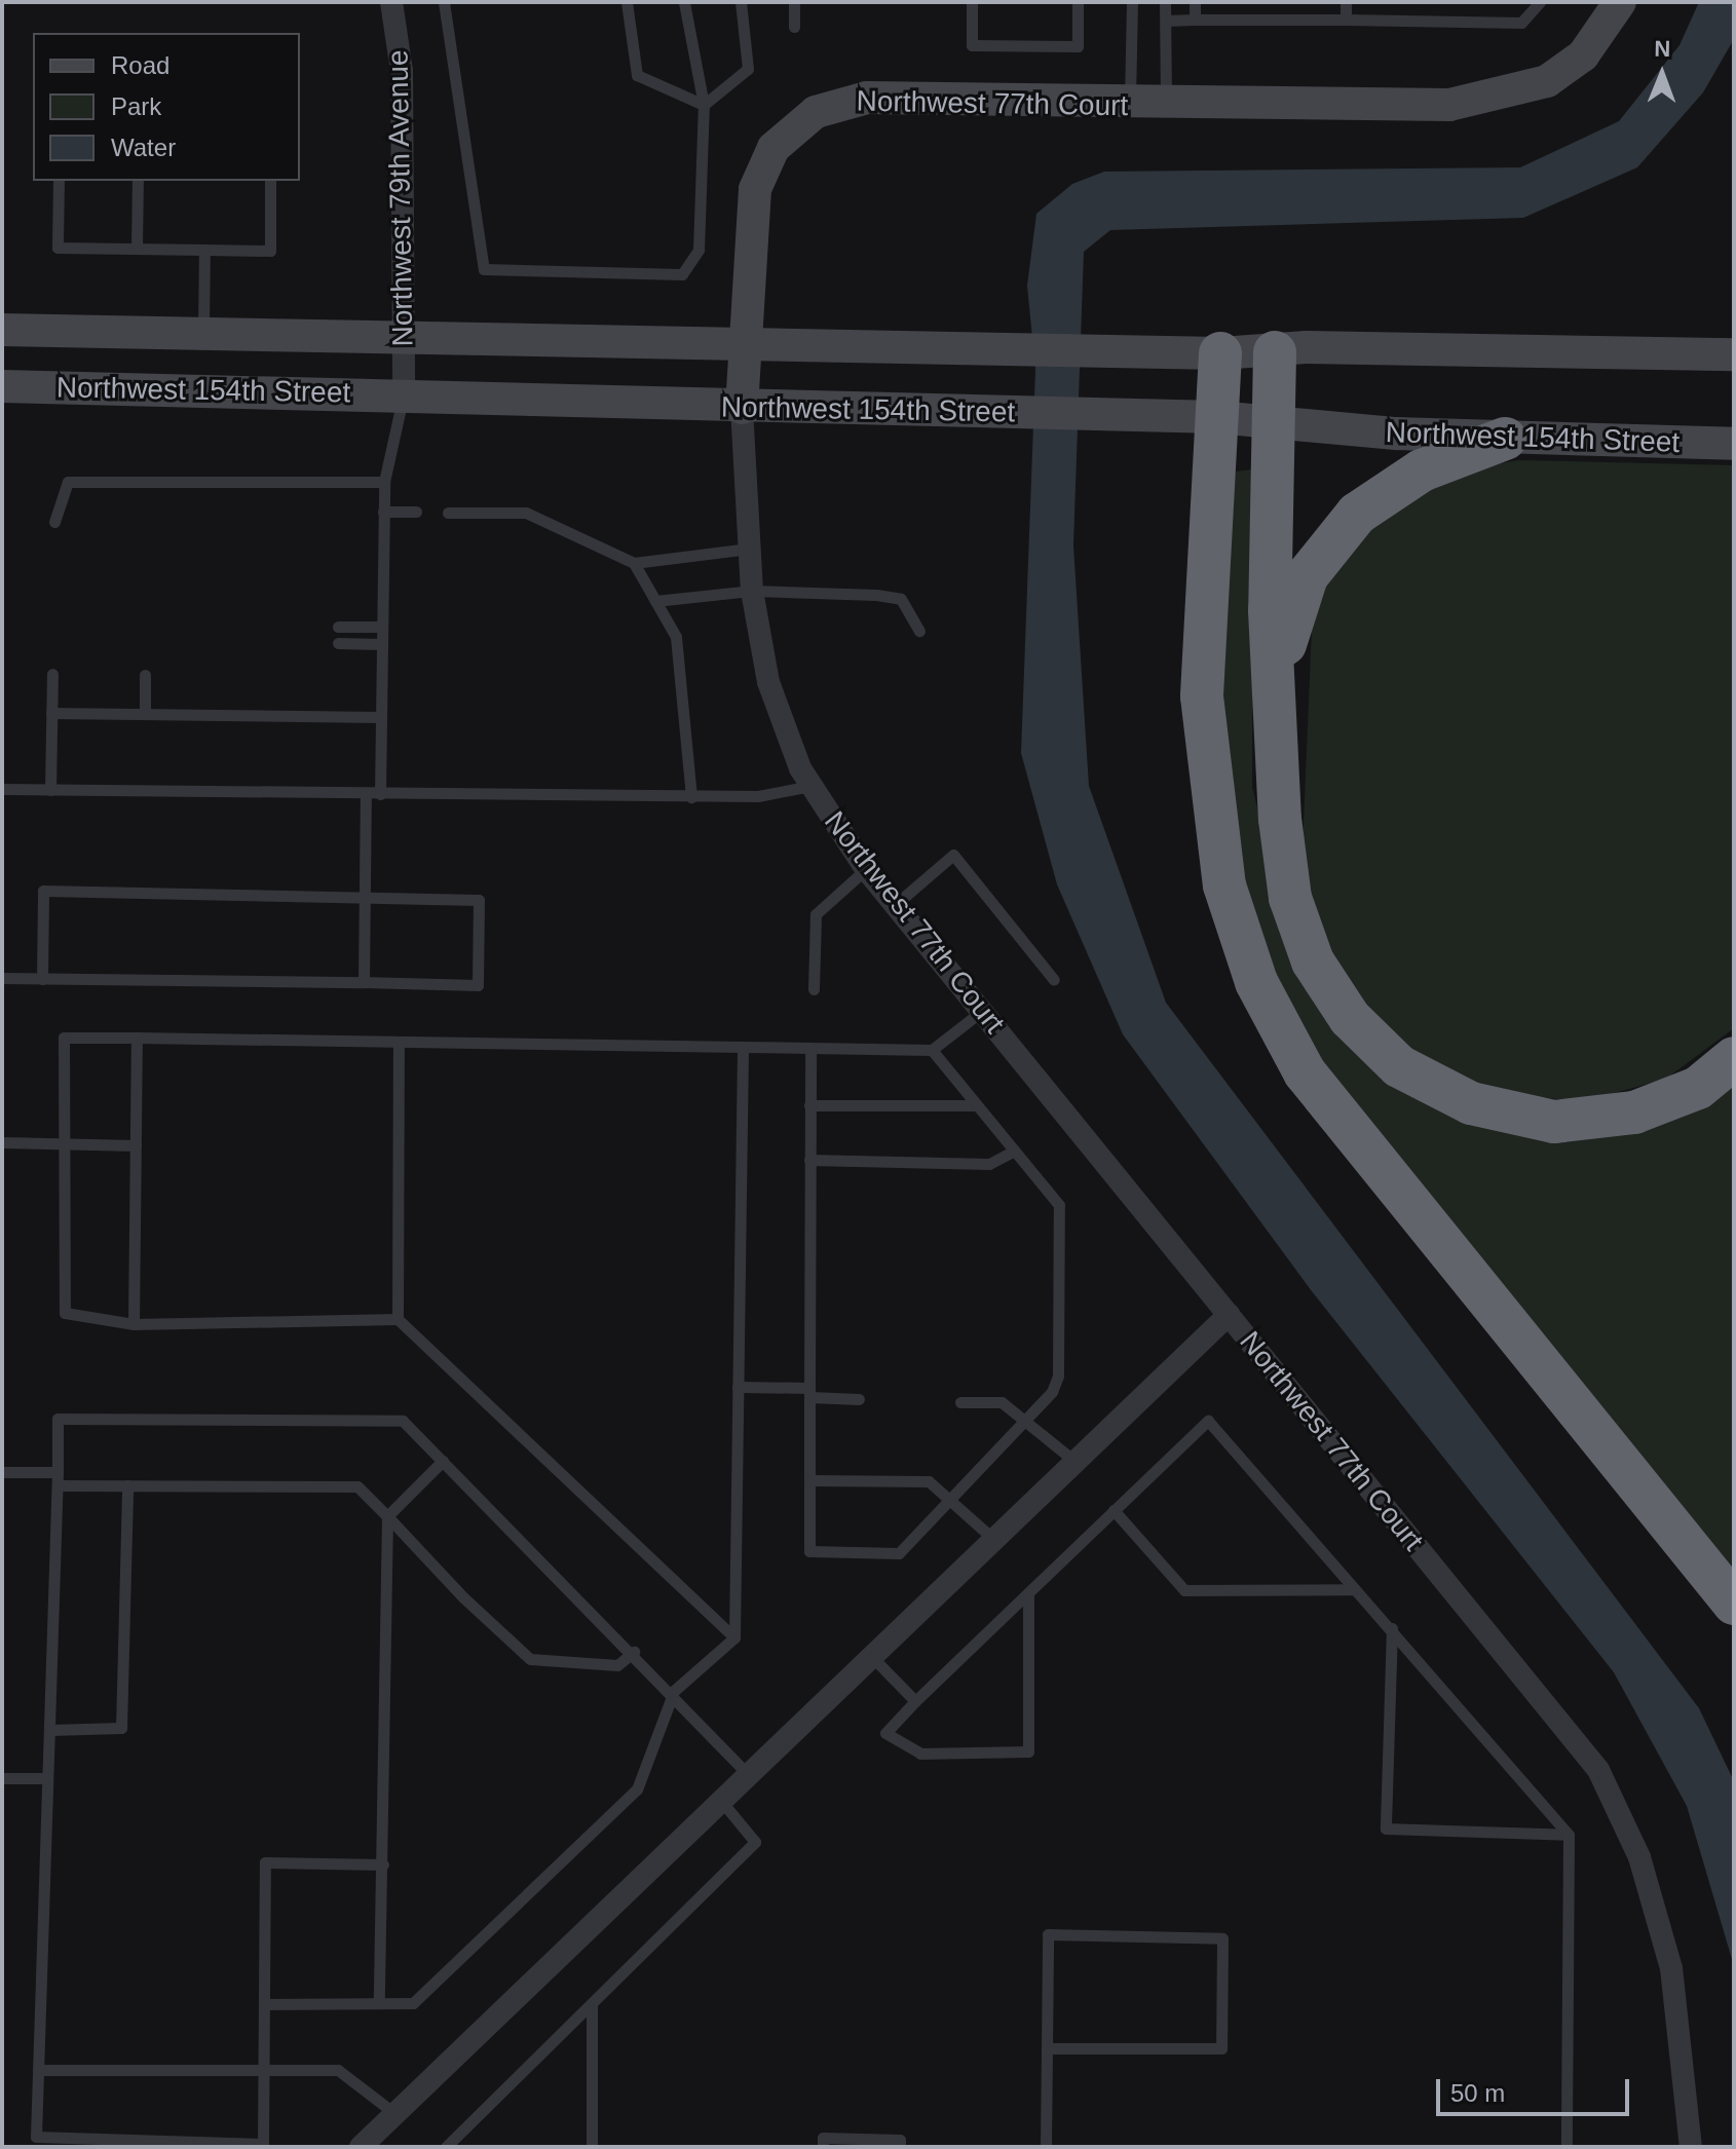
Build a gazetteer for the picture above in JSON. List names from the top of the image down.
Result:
{
  "streets": {
    "main road": ["Northwest 77th Court", "Northwest 154th Street"],
    "street": ["Northwest 79th Avenue"]
  },
  "crossings": [
    ["Northwest 77th Court", "Northwest 154th Street"],
    ["Northwest 79th Avenue", "Northwest 154th Street"]
  ],
  "legend": ["Road", "Park", "Water"],
  "scale_bar": "50 m",
  "north": "top"
}
